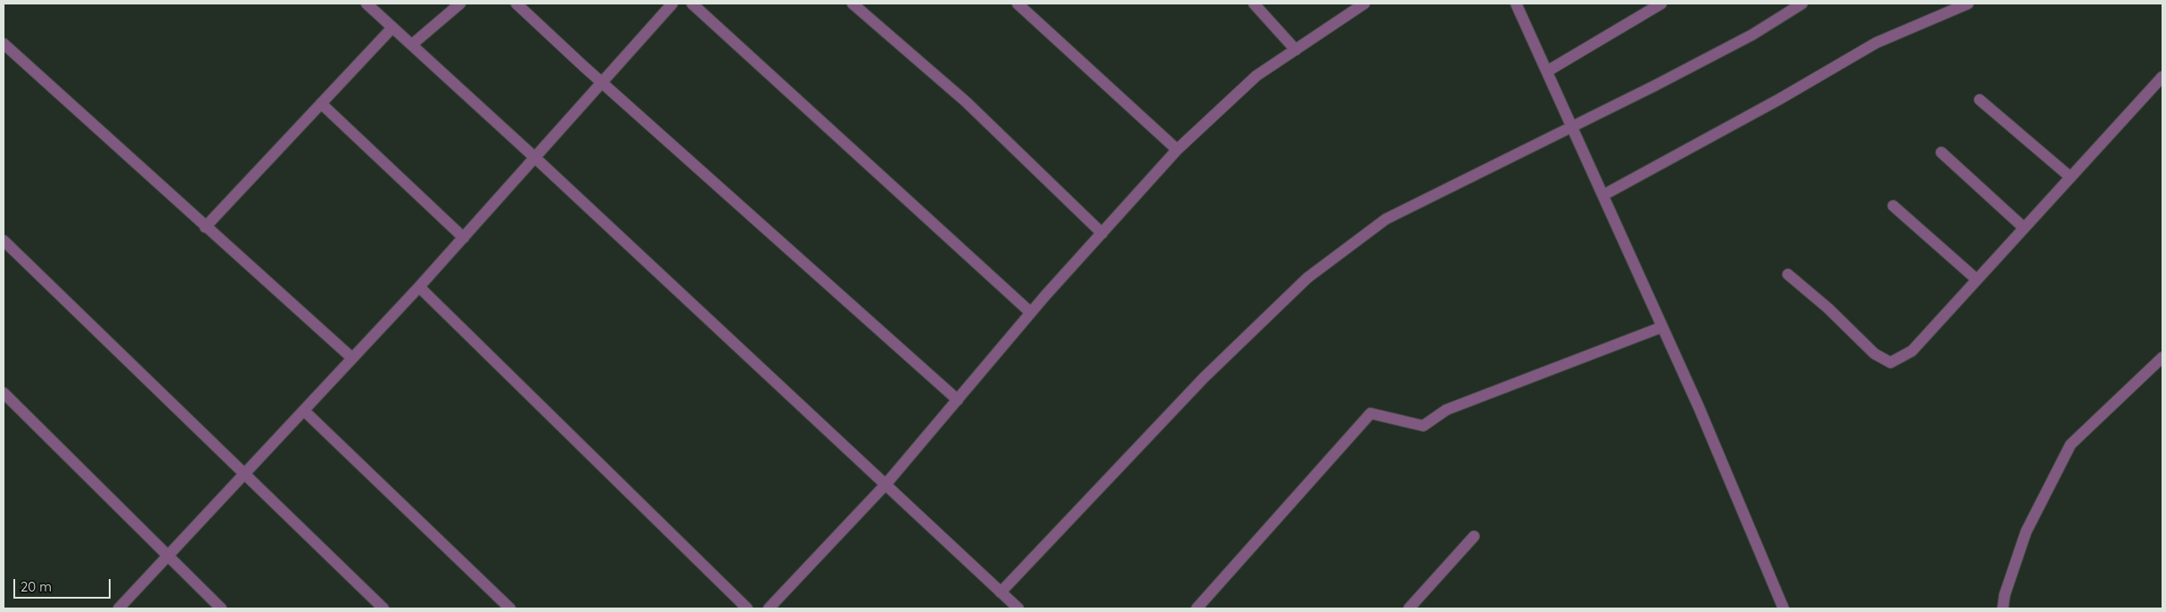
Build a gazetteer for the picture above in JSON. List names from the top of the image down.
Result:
{
  "scale_bar": "20 m"
}
